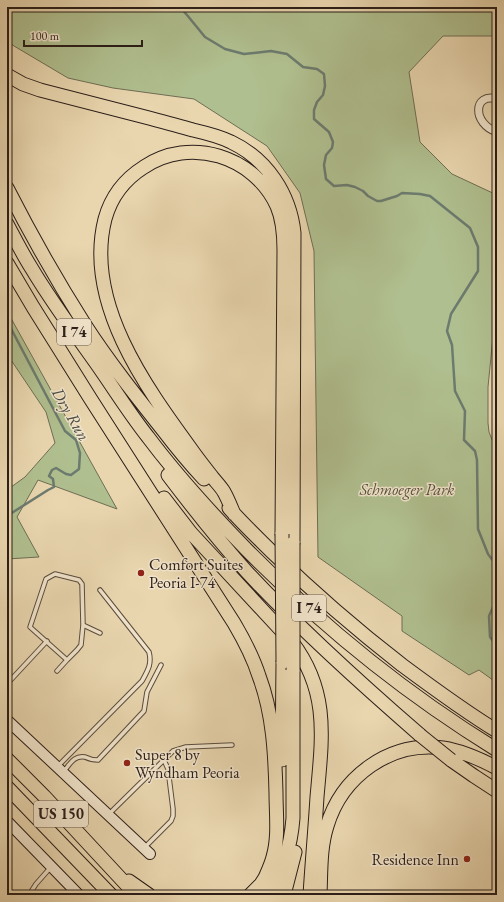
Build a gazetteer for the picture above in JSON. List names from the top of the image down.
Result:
{
  "streets": {
    "highway": ["I 74", "US 150"]
  },
  "water": ["Dry Run"],
  "parks": ["Schmoeger Park"],
  "places": ["Comfort Suites Peoria I-74", "Super 8 by Wyndham Peoria", "Residence Inn"],
  "scale_bar": "100 m"
}
